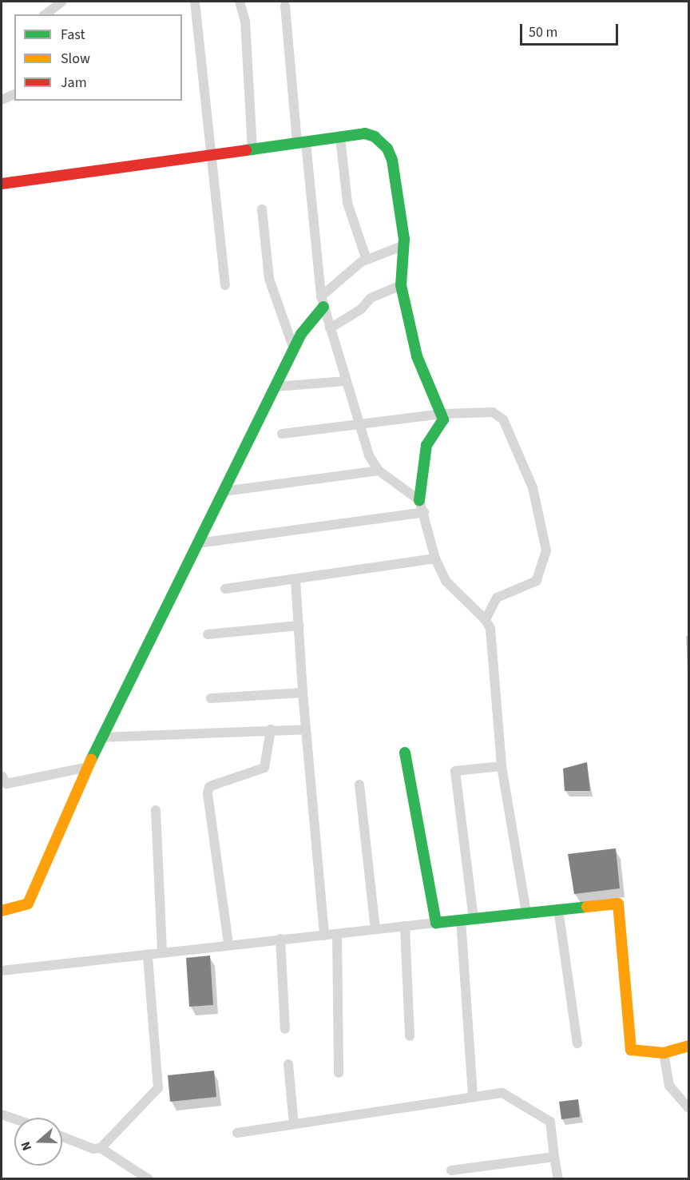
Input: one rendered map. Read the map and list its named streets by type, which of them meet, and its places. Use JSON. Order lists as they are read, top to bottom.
{
  "legend": ["Fast", "Slow", "Jam"],
  "scale_bar": "50 m",
  "north": "left"
}
